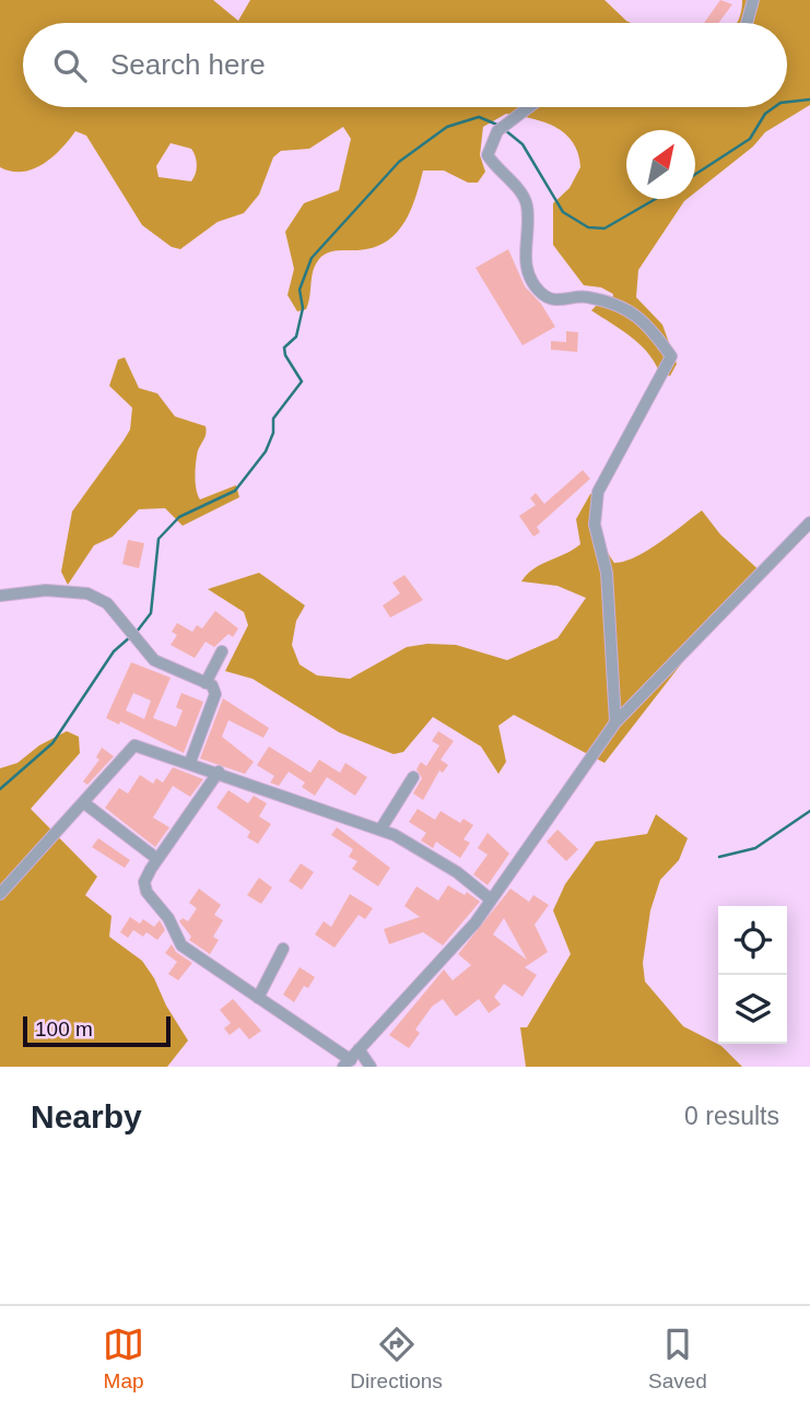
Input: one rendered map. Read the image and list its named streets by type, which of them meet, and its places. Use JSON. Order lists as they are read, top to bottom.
{
  "scale_bar": "100 m",
  "north": "top right",
  "page": {
    "search": "Search here",
    "scale": "100 m",
    "heading": ["Nearby", "0 results"],
    "nav": ["Map", "Directions", "Saved"]
  }
}
